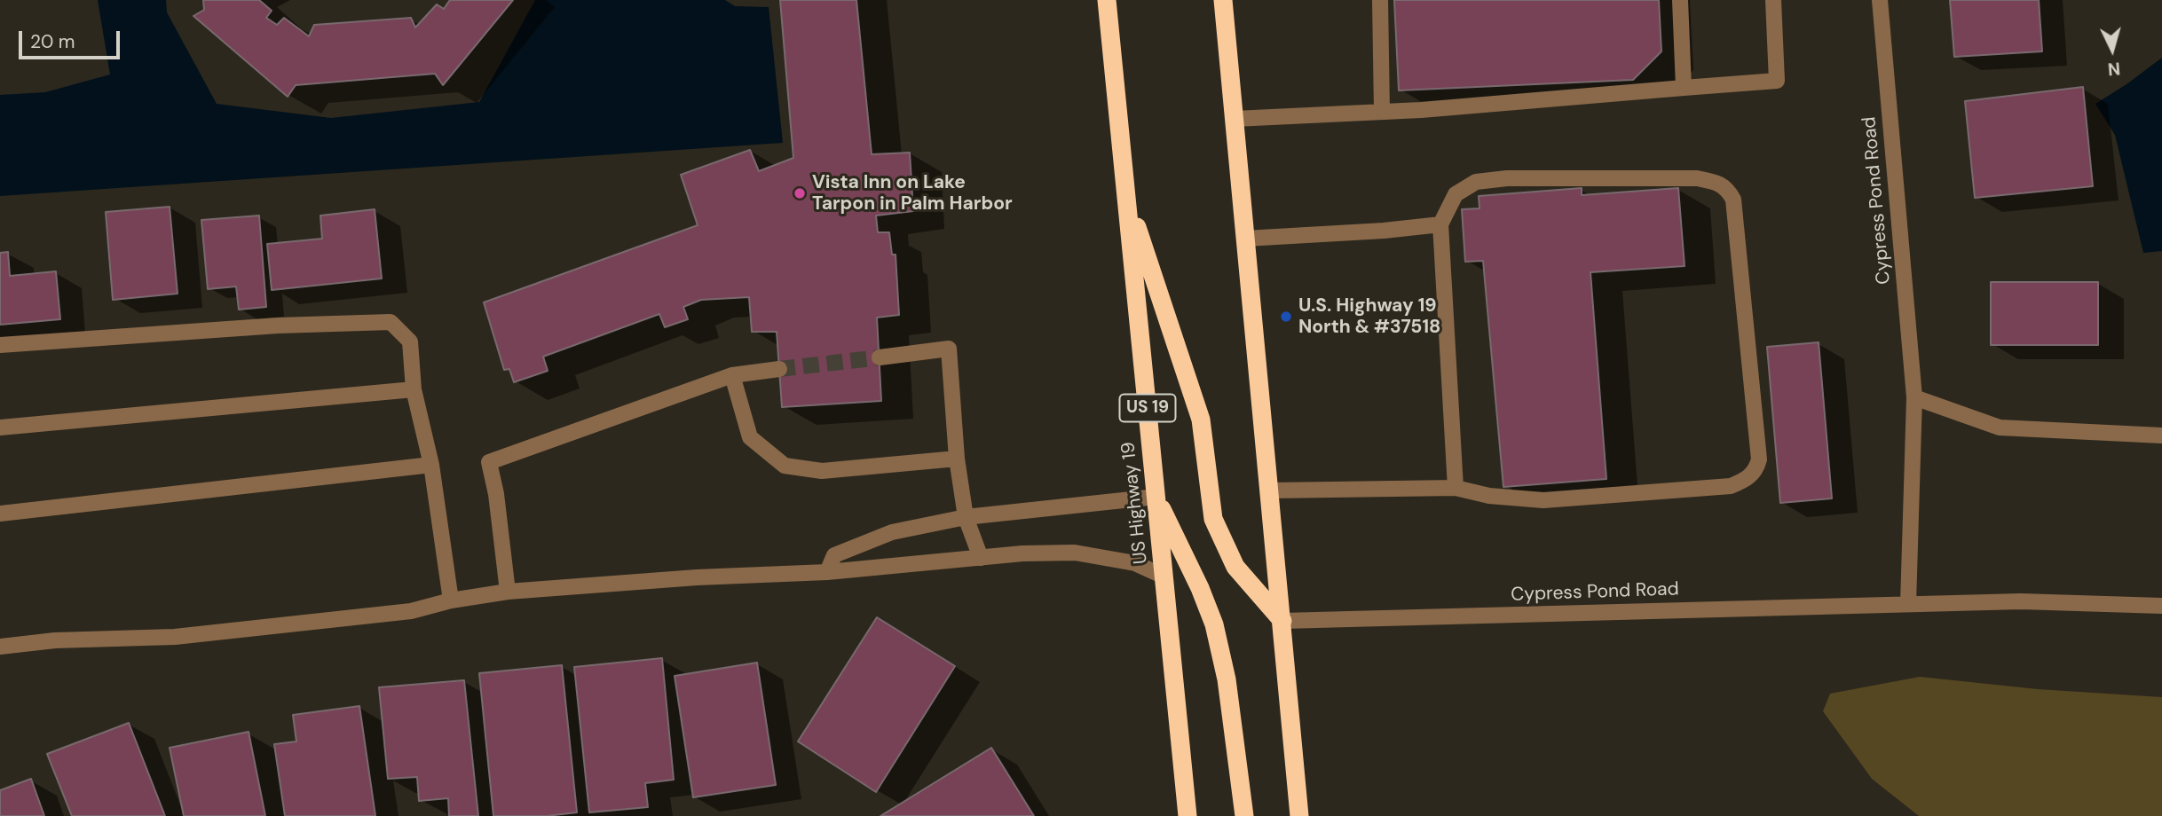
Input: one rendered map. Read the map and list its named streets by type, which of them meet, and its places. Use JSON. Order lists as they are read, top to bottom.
{
  "streets": {
    "highway": ["US 19", "US Highway 19"],
    "street": ["Cypress Pond Road"]
  },
  "places": ["Vista Inn on Lake Tarpon in Palm Harbor", "U.S. Highway 19 North & #37518"],
  "scale_bar": "20 m",
  "north": "bottom"
}
